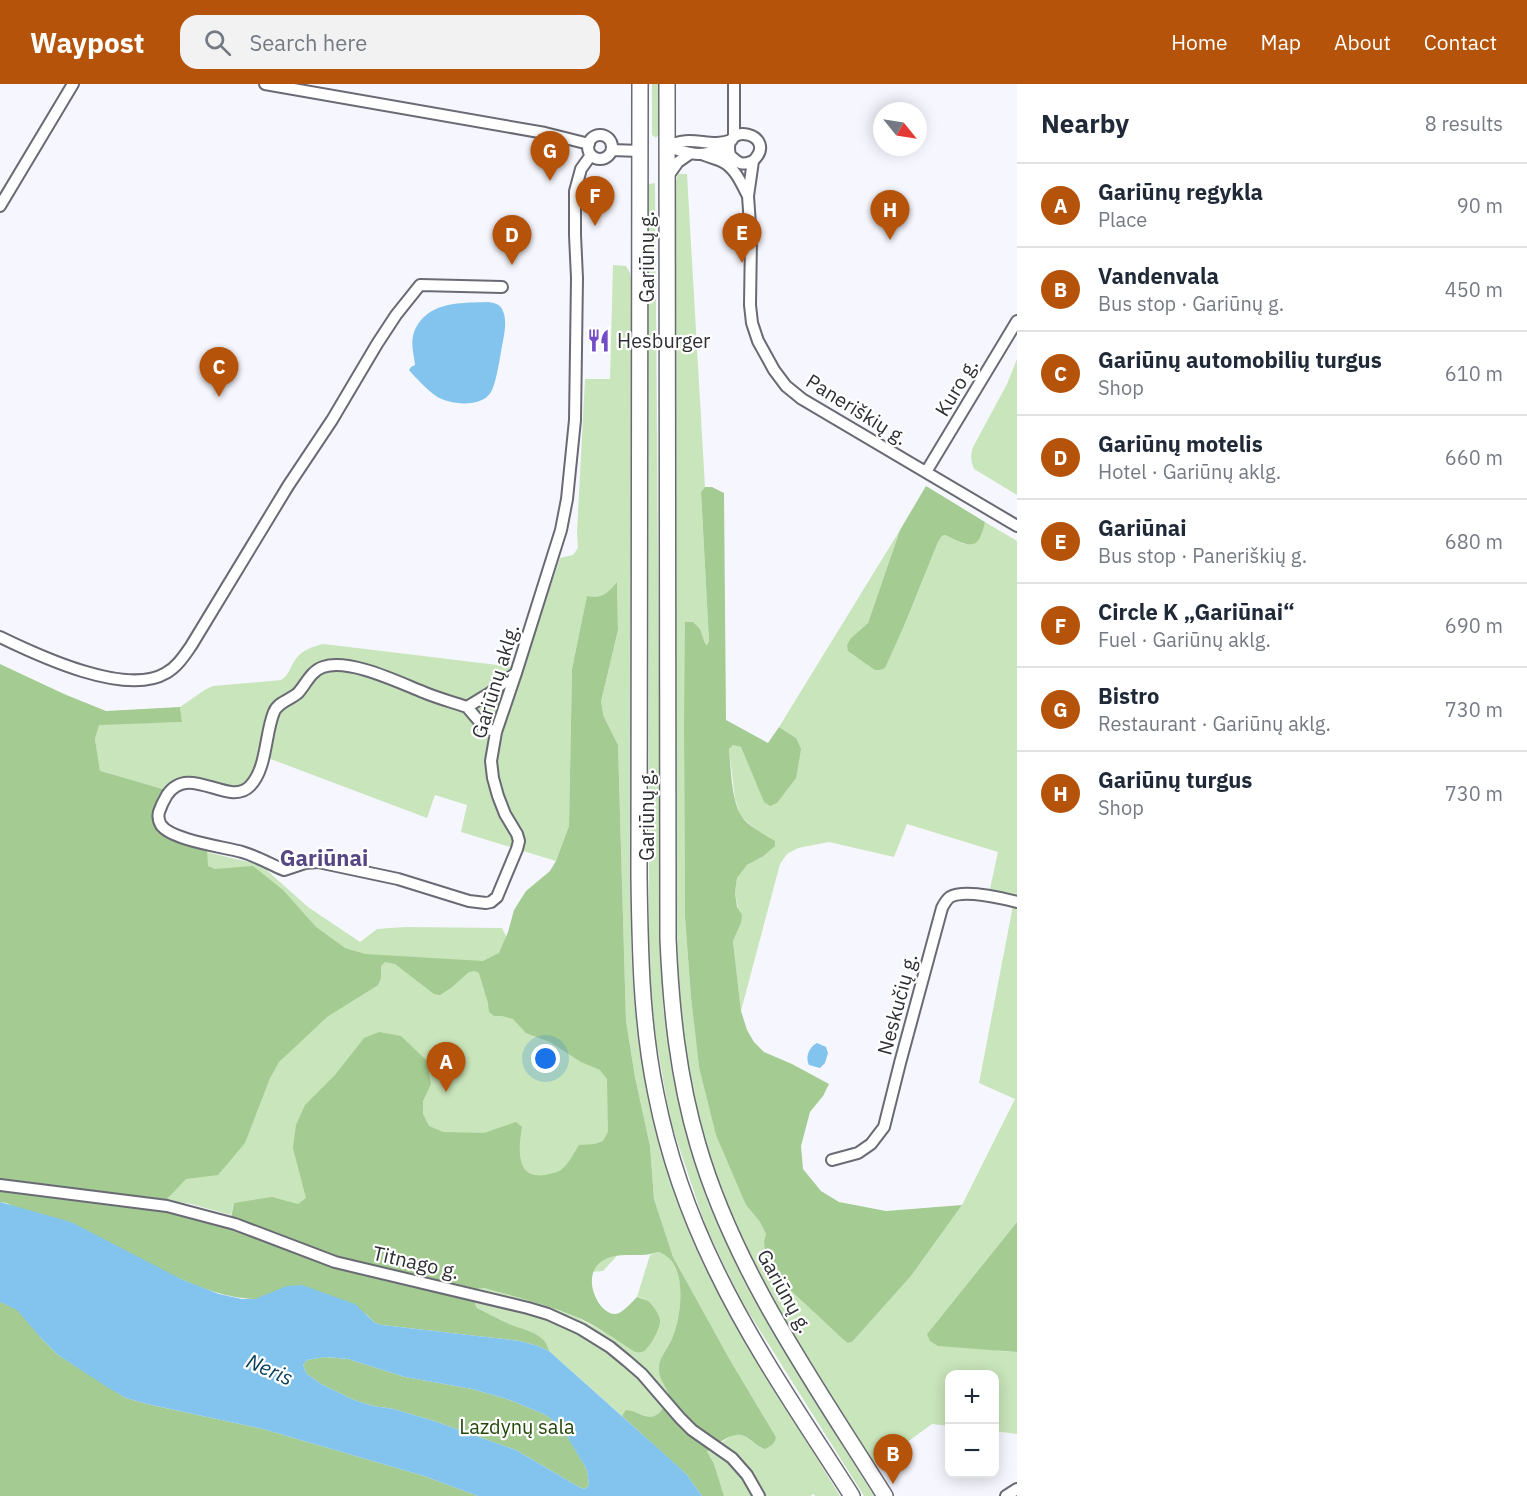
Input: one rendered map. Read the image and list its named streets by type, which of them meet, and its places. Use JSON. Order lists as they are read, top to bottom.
{
  "streets": {
    "highway": ["Gariūnų g."],
    "street": [
      "Kuro g.",
      "Paneriškių g.",
      "Gariūnų aklg.",
      "Neskučių g.",
      "Titnago g."
    ]
  },
  "crossings": [
    ["Kuro g.", "Paneriškių g."]
  ],
  "districts": ["Gariūnai"],
  "water": ["Neris"],
  "parks": ["Lazdynų sala"],
  "places": {
    "restaurant": ["Hesburger"]
  },
  "north": "bottom right",
  "page": {
    "header": "Waypost",
    "search": "Search here",
    "nav": [
      "Home",
      "Map",
      "About",
      "Contact"
    ],
    "heading": ["Nearby", "8 results"],
    "pins": [
      "G",
      "F",
      "H",
      "E",
      "D",
      "C",
      "A",
      "B"
    ],
    "list": [
      {
        "mark": "A",
        "name": "Gariūnų regykla",
        "note": "Place",
        "value": "90 m"
      },
      {
        "mark": "B",
        "name": "Vandenvala",
        "note": "Bus stop · Gariūnų g.",
        "value": "450 m"
      },
      {
        "mark": "C",
        "name": "Gariūnų automobilių turgus",
        "note": "Shop",
        "value": "610 m"
      },
      {
        "mark": "D",
        "name": "Gariūnų motelis",
        "note": "Hotel · Gariūnų aklg.",
        "value": "660 m"
      },
      {
        "mark": "E",
        "name": "Gariūnai",
        "note": "Bus stop · Paneriškių g.",
        "value": "680 m"
      },
      {
        "mark": "F",
        "name": "Circle K „Gariūnai“",
        "note": "Fuel · Gariūnų aklg.",
        "value": "690 m"
      },
      {
        "mark": "G",
        "name": "Bistro",
        "note": "Restaurant · Gariūnų aklg.",
        "value": "730 m"
      },
      {
        "mark": "H",
        "name": "Gariūnų turgus",
        "note": "Shop",
        "value": "730 m"
      }
    ],
    "map_buttons": ["+", "−"]
  }
}
